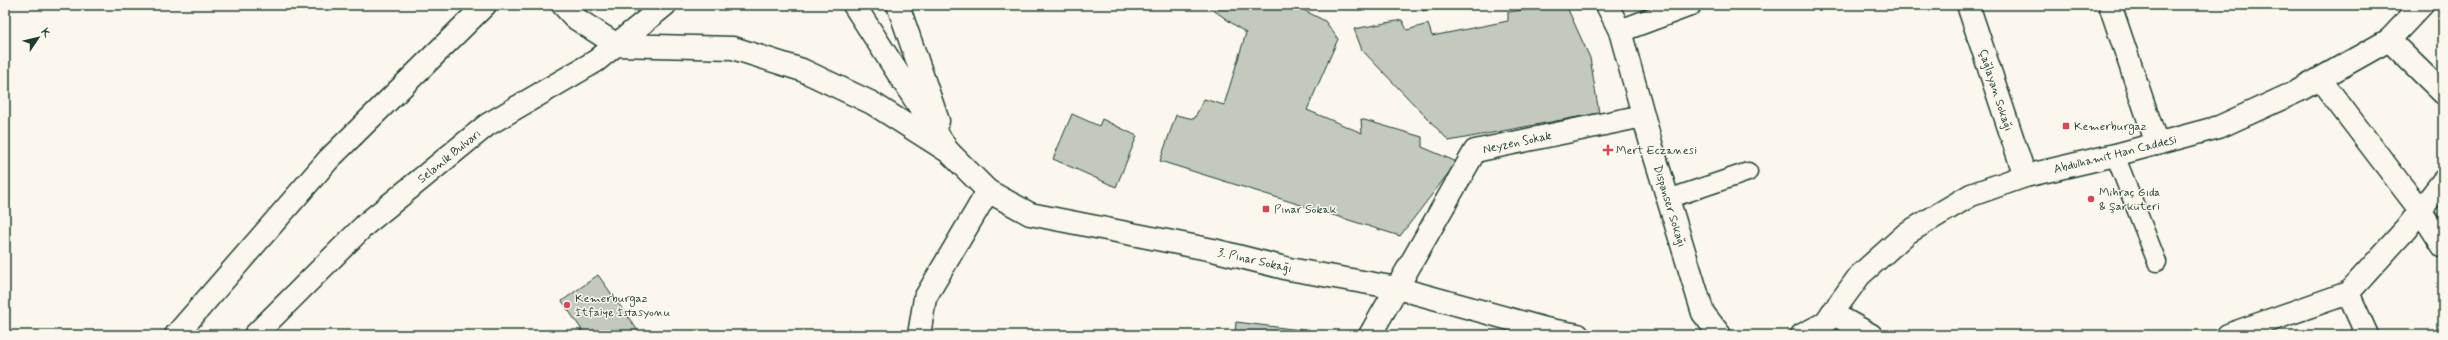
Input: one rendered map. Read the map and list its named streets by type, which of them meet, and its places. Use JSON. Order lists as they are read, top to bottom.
{
  "streets": {
    "street": [
      "Çağlayan Sokağı",
      "Neyzen Sokak",
      "Abdulhamit Han Caddesi",
      "Selanik Bulvarı",
      "Dispanser Sokağı",
      "3. Pınar Sokağı"
    ]
  },
  "crossings": [
    ["Çağlayan Sokağı", "Abdulhamit Han Caddesi"],
    ["Neyzen Sokak", "Dispanser Sokağı"],
    ["Neyzen Sokak", "3. Pınar Sokağı"]
  ],
  "places": {
    "transit": ["Kemerburgaz", "Pınar Sokak"],
    "health": ["Mert Eczanesi"],
    "other": ["Mihraç Gıda & Şarküteri", "Kemerburgaz İtfaiye İstasyonu"]
  },
  "north": "top right"
}
